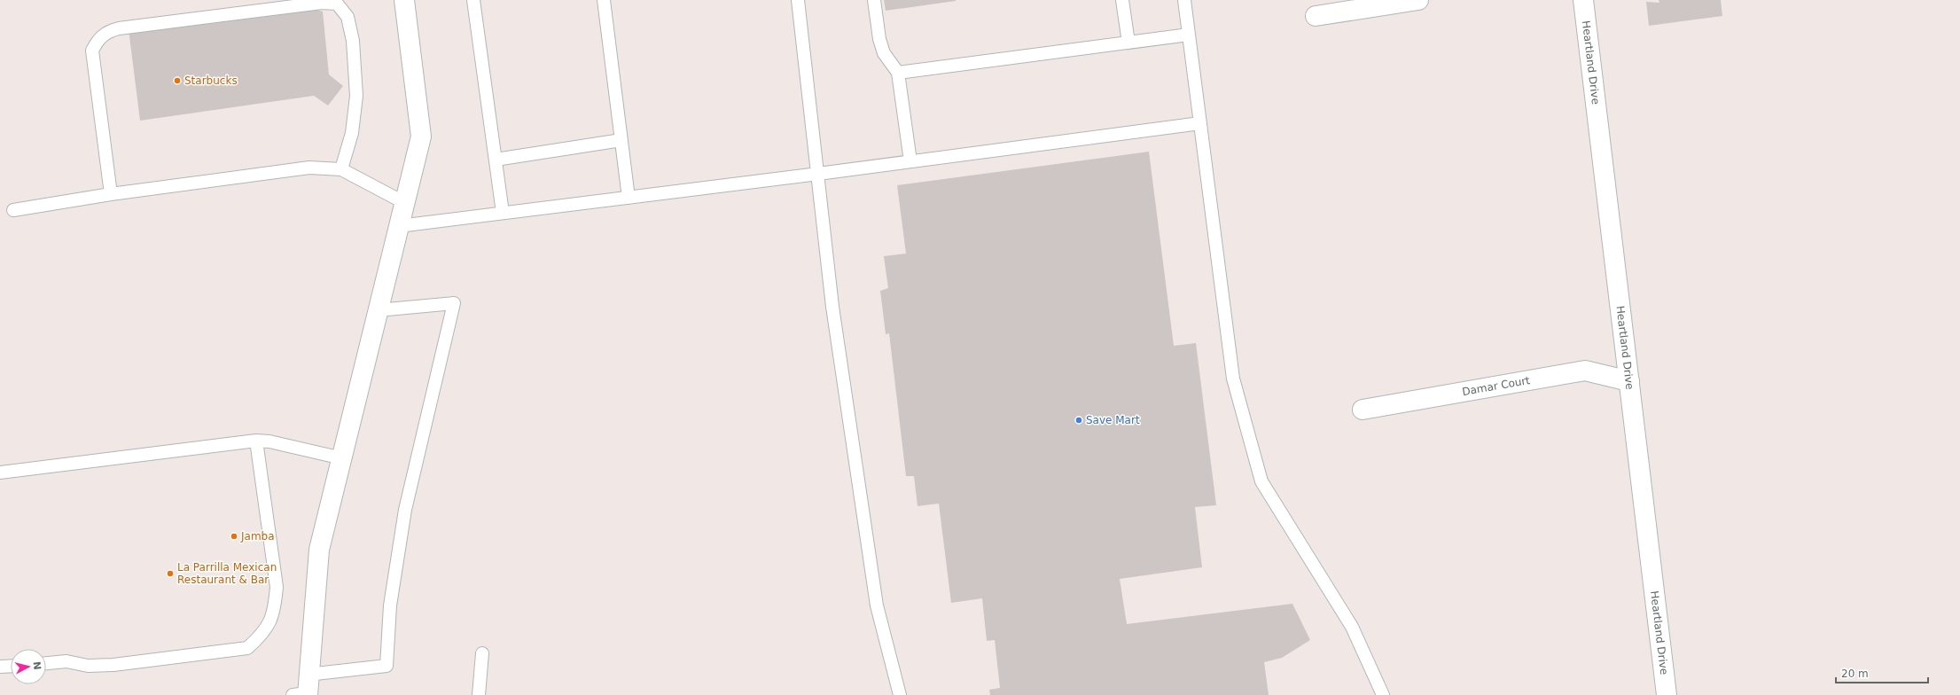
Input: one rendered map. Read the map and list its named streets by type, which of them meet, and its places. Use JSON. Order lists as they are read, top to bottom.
{
  "streets": {
    "street": ["Heartland Drive", "Damar Court"]
  },
  "crossings": [
    ["Heartland Drive", "Damar Court"]
  ],
  "places": [
    "Starbucks",
    "Save Mart",
    "Jamba",
    "La Parrilla Mexican Restaurant & Bar"
  ],
  "scale_bar": "20 m",
  "north": "right"
}
